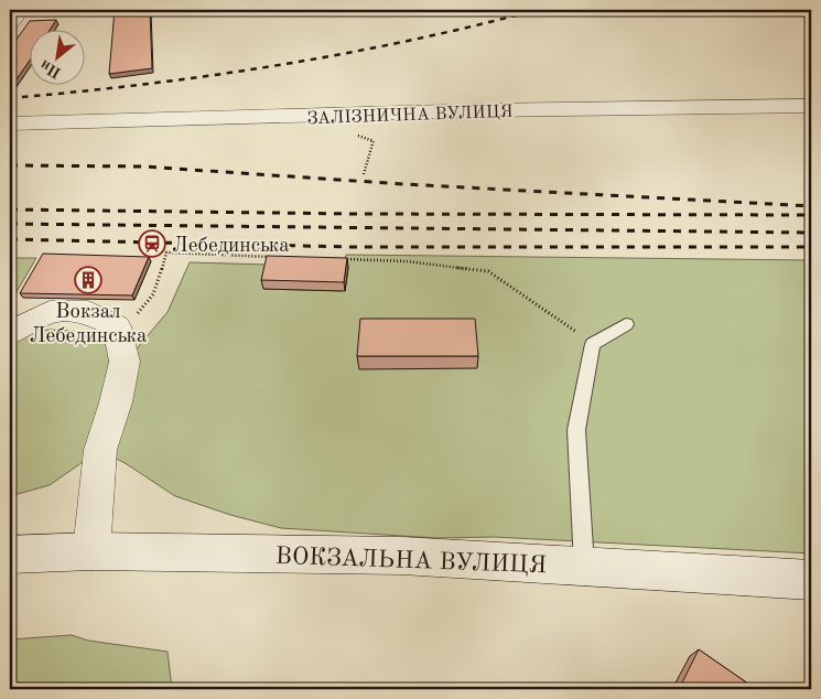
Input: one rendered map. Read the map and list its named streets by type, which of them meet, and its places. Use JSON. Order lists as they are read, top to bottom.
{
  "streets": {
    "street": ["ЗАЛІЗНИЧНА ВУЛИЦЯ", "ВОКЗАЛЬНА ВУЛИЦЯ"]
  },
  "places": {
    "station": ["Лебединська"],
    "building": ["Вокзал Лебединська"]
  },
  "north": "bottom left"
}
